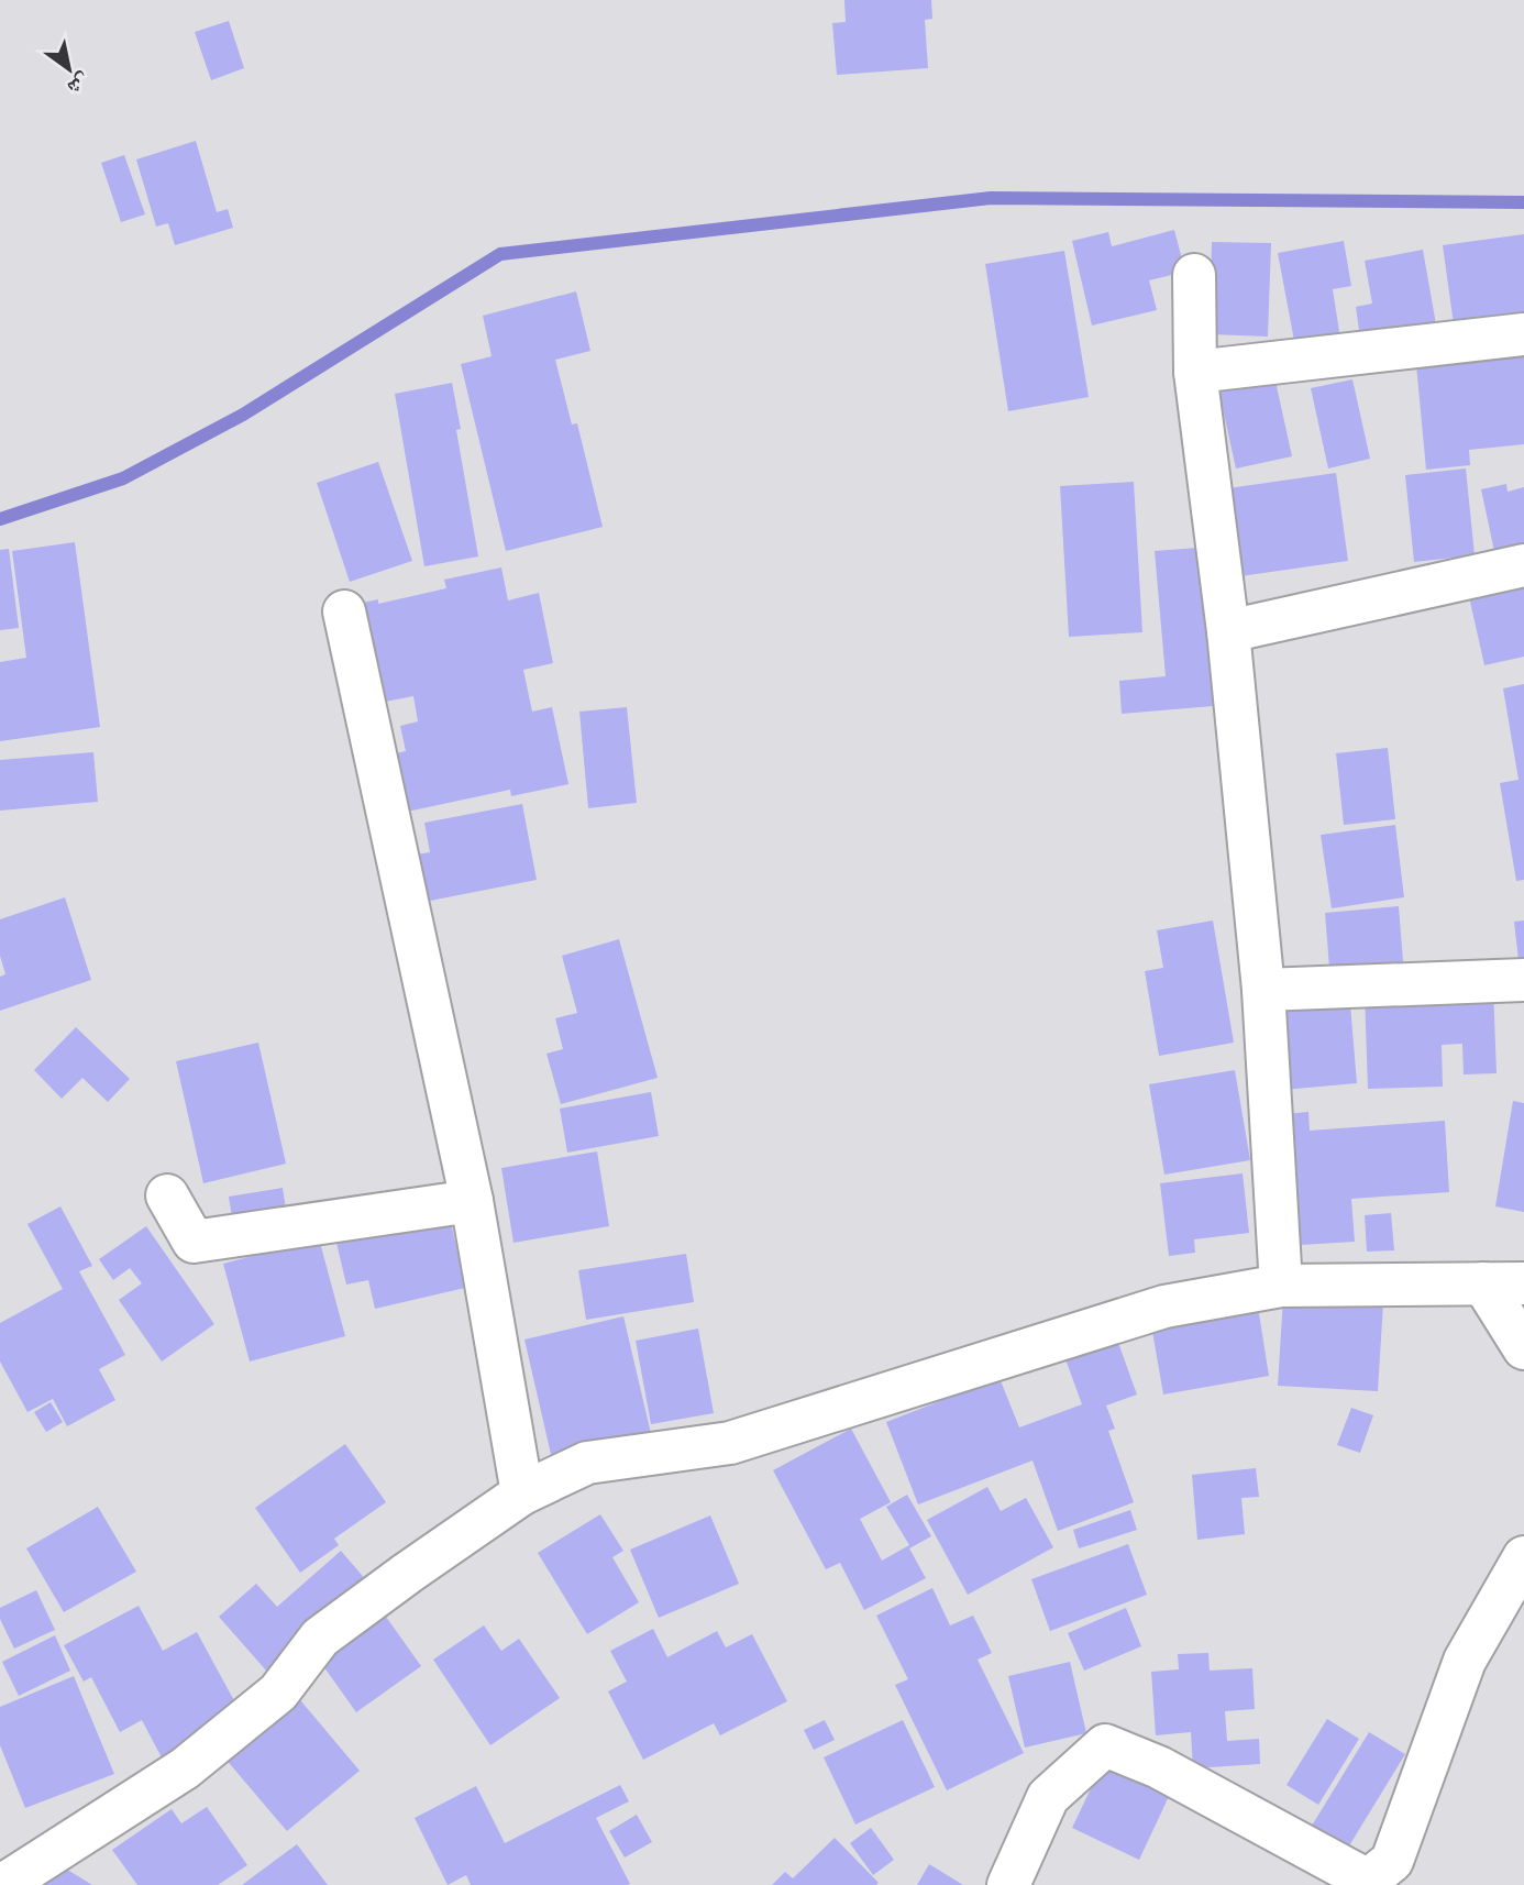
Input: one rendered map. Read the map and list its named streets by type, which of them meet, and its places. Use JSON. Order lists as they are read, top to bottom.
{
  "north": "bottom right"
}
